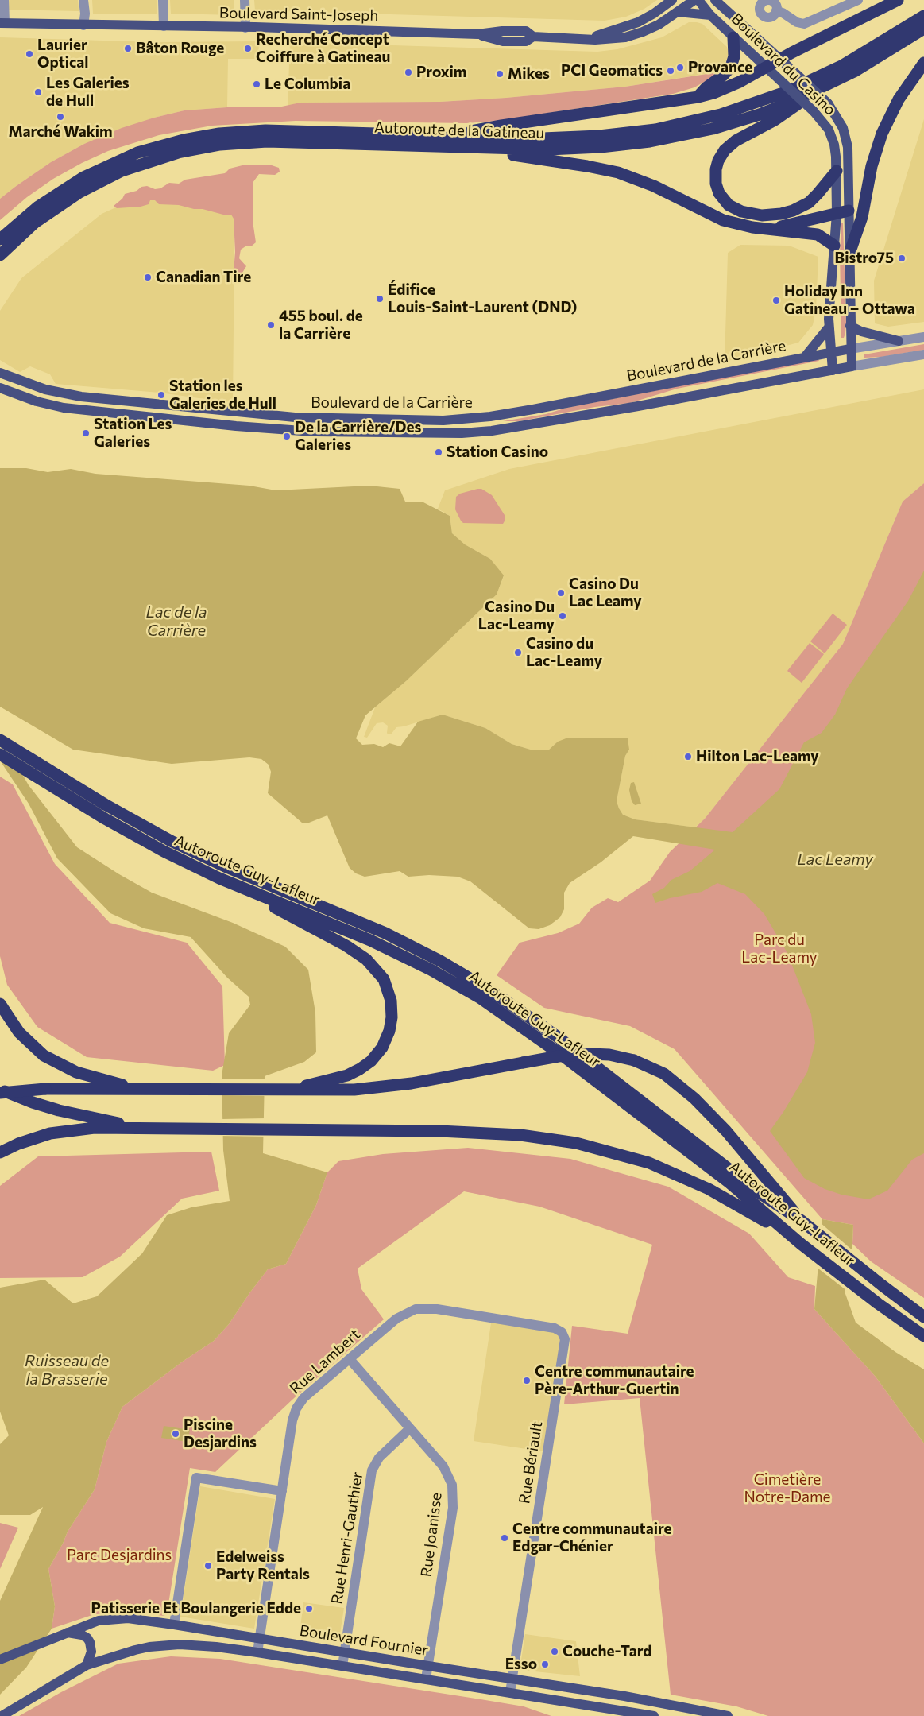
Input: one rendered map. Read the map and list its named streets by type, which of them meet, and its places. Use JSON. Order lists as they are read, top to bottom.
{
  "streets": {
    "highway": ["Autoroute de la Gatineau", "Autoroute Guy-Lafleur"],
    "main road": [
      "Boulevard Saint-Joseph",
      "Boulevard du Casino",
      "Boulevard de la Carrière",
      "Boulevard Fournier"
    ],
    "street": [
      "Rue Lambert",
      "Rue Bériault",
      "Rue Joanisse",
      "Rue Henri-Gauthier"
    ]
  },
  "crossings": [
    ["Boulevard du Casino", "Boulevard de la Carrière"],
    ["Rue Lambert", "Rue Bériault"],
    ["Rue Lambert", "Rue Joanisse"],
    ["Rue Lambert", "Boulevard Fournier"],
    ["Rue Bériault", "Boulevard Fournier"],
    ["Rue Joanisse", "Rue Henri-Gauthier"],
    ["Rue Joanisse", "Boulevard Fournier"],
    ["Rue Henri-Gauthier", "Boulevard Fournier"]
  ],
  "water": ["Lac de la Carrière", "Lac Leamy", "Ruisseau de la Brasserie"],
  "parks": ["Parc du Lac-Leamy", "Cimetière Notre-Dame", "Parc Desjardins"],
  "places": [
    "Bâton Rouge",
    "Recherché Concept Coiffure à Gatineau",
    "Laurier Optical",
    "Provance",
    "PCI Geomatics",
    "Proxim",
    "Mikes",
    "Le Columbia",
    "Les Galeries de Hull",
    "Marché Wakim",
    "Bistro75",
    "Canadian Tire",
    "Édifice Louis-Saint-Laurent (DND)",
    "Holiday Inn Gatineau – Ottawa",
    "455 boul. de la Carrière",
    "Station les Galeries de Hull",
    "Station Les Galeries",
    "De la Carrière/Des Galeries",
    "Station Casino",
    "Casino Du Lac Leamy",
    "Casino Du Lac-Leamy",
    "Casino du Lac-Leamy",
    "Hilton Lac-Leamy",
    "Centre communautaire Père-Arthur-Guertin",
    "Piscine Desjardins",
    "Centre communautaire Edgar-Chénier",
    "Edelweiss Party Rentals",
    "Patisserie Et Boulangerie Edde",
    "Couche-Tard",
    "Esso"
  ]
}
